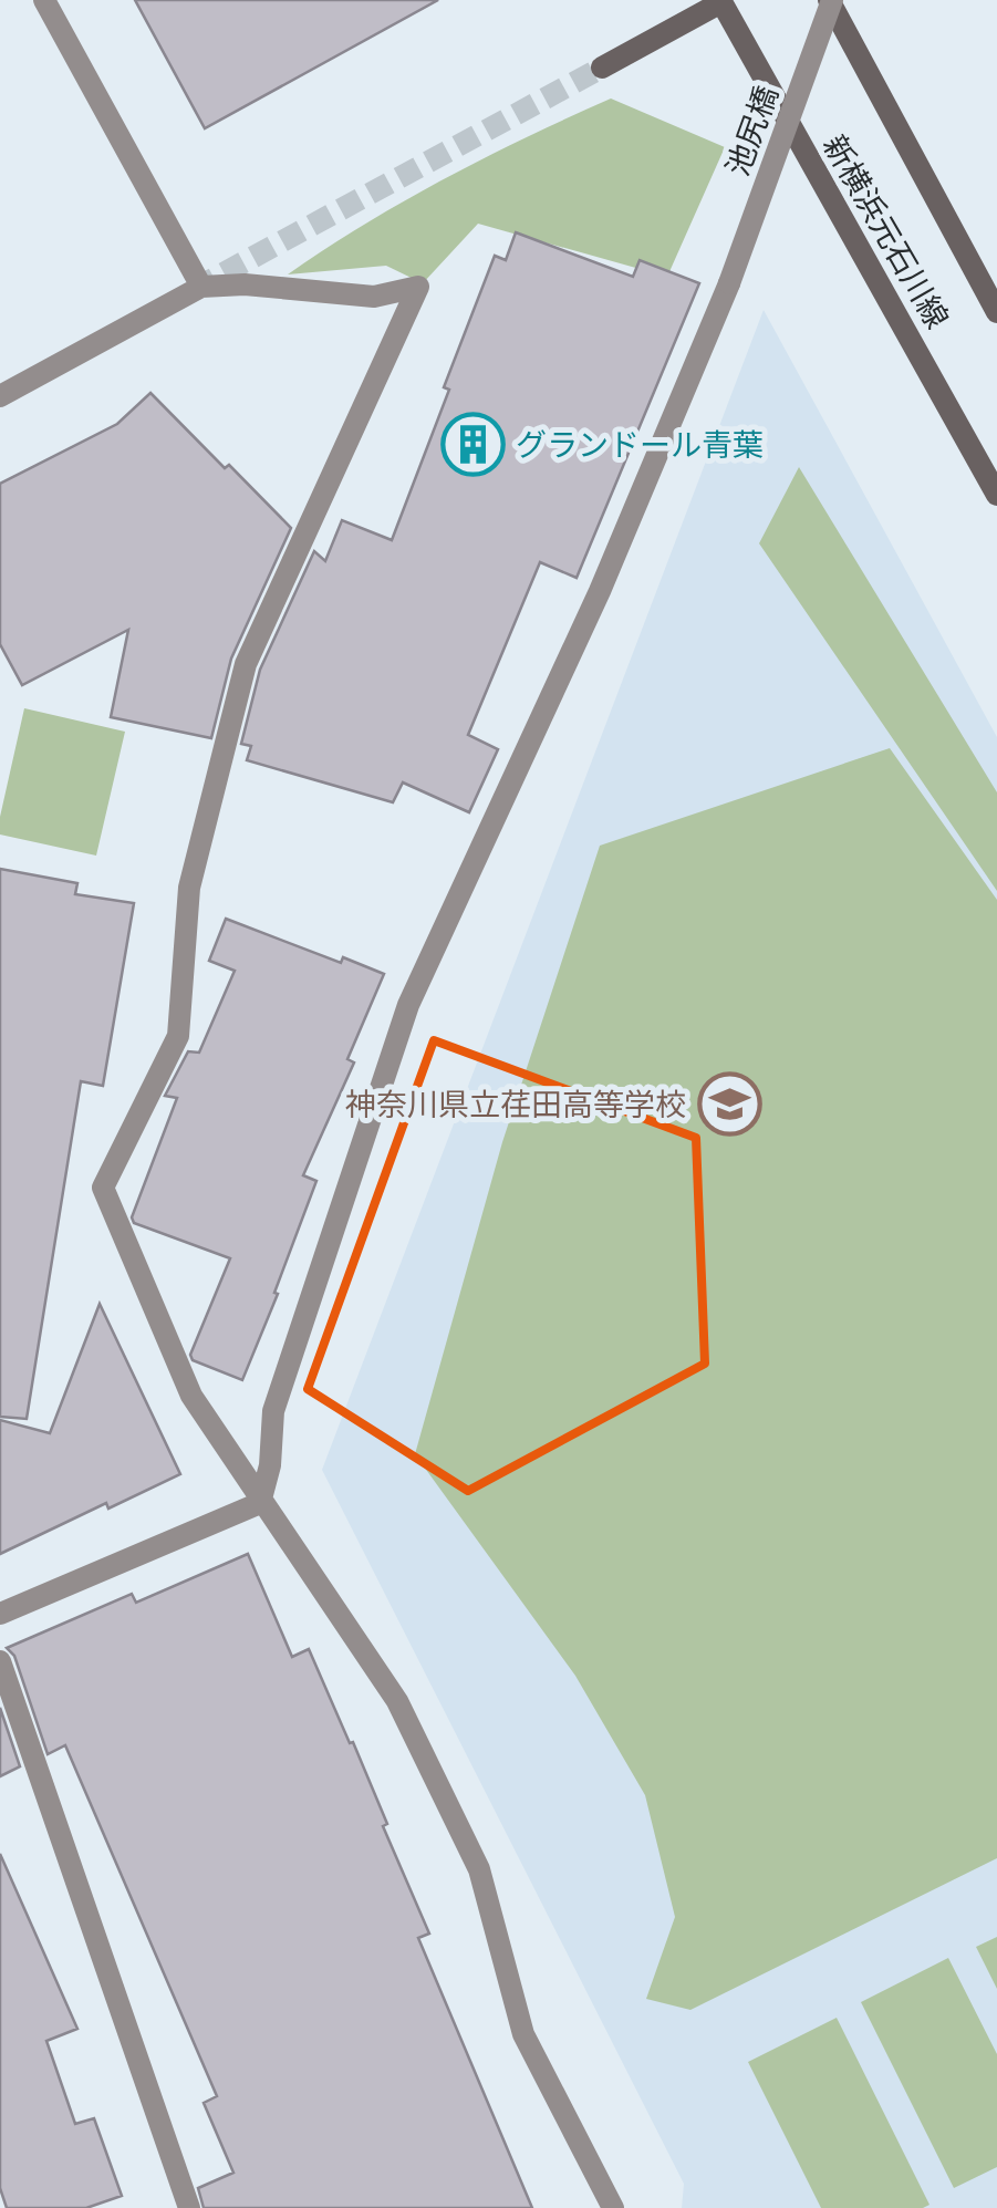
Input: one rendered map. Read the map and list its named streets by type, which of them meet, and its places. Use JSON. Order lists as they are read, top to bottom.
{
  "streets": {
    "street": ["池尻橋", "新横浜元石川線"]
  },
  "crossings": [
    ["池尻橋", "新横浜元石川線"]
  ],
  "places": {
    "building": ["グランドール青葉"],
    "school or university": ["神奈川県立荏田高等学校"]
  }
}
